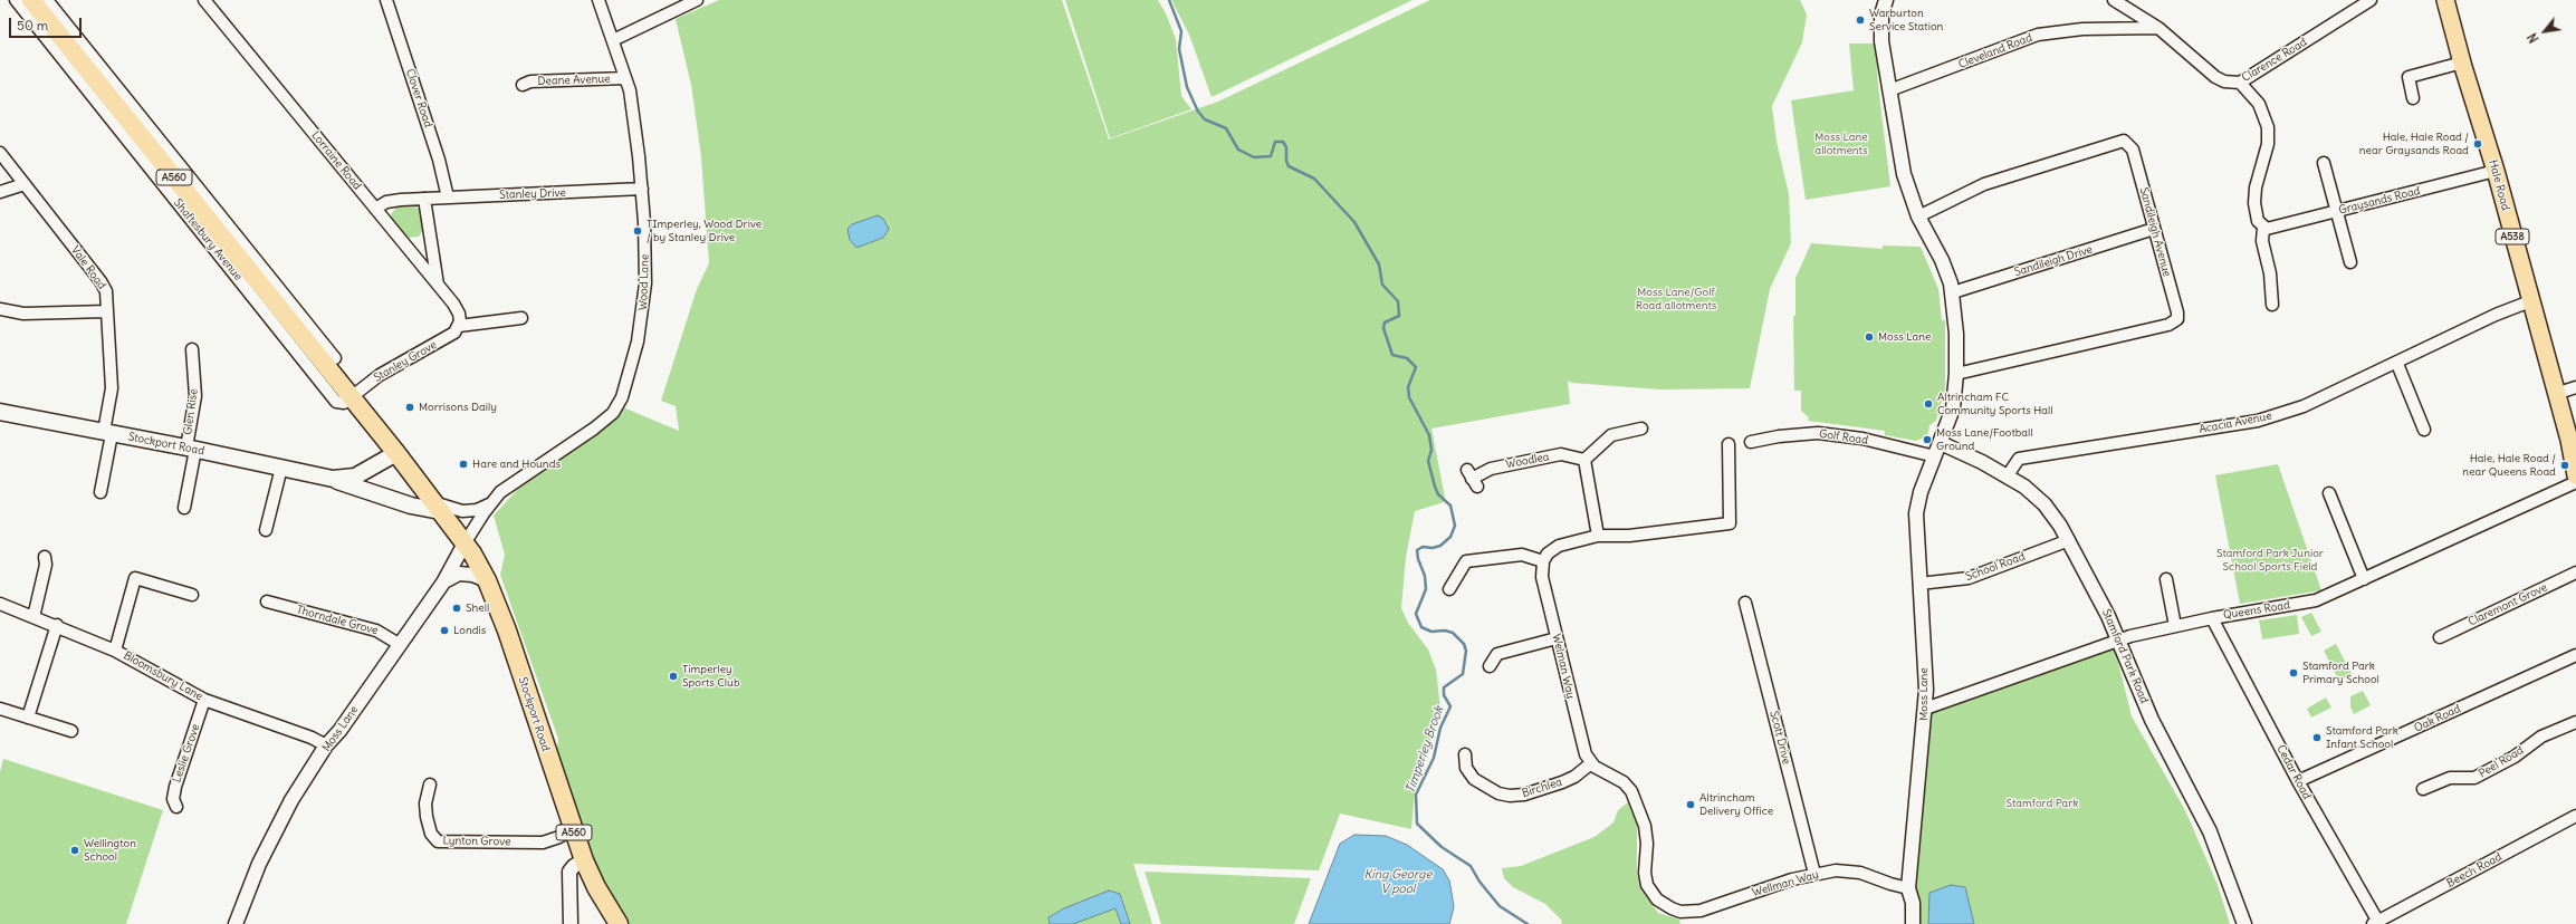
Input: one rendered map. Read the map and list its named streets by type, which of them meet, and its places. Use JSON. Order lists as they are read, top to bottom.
{
  "streets": {
    "highway": ["A560", "Shaftesbury Avenue", "Stockport Road"],
    "main road": ["Hale Road", "A538"],
    "street": [
      "Cleveland Road",
      "Clarence Road",
      "Deane Avenue",
      "Clover Road",
      "Lorraine Road",
      "Stanley Drive",
      "Graysands Road",
      "Sandileigh Avenue",
      "Sandileigh Drive",
      "Vale Road",
      "Wood Lane",
      "Stanley Grove",
      "Glen Rise",
      "Acacia Avenue",
      "Golf Road",
      "Woodlea",
      "School Road",
      "Claremont Grove",
      "Queens Road",
      "Thorndale Grove",
      "Stamford Park Road",
      "Welman Way",
      "Bloomsbury Lane",
      "Moss Lane",
      "Oak Road",
      "Scott Drive",
      "Leslie Grove",
      "Peel Road",
      "Cedar Road",
      "Birchlea",
      "Lynton Grove",
      "Beech Road",
      "Wellman Way"
    ]
  },
  "crossings": [
    ["Cleveland Road", "Clarence Road"],
    ["Cleveland Road", "Moss Lane"],
    ["Deane Avenue", "Wood Lane"],
    ["Clover Road", "Stanley Drive"],
    ["Lorraine Road", "Stanley Drive"],
    ["Lorraine Road", "Stanley Grove"],
    ["Hale Road", "Graysands Road"],
    ["Hale Road", "Acacia Avenue"],
    ["Stanley Drive", "Wood Lane"],
    ["Sandileigh Avenue", "Sandileigh Drive"],
    ["Sandileigh Avenue", "Moss Lane"],
    ["Shaftesbury Avenue", "Stanley Grove"],
    ["Shaftesbury Avenue", "Stockport Road"],
    ["Sandileigh Drive", "Moss Lane"],
    ["Vale Road", "Stockport Road"],
    ["Wood Lane", "Stockport Road"],
    ["Wood Lane", "Moss Lane"],
    ["Glen Rise", "Stockport Road"],
    ["Acacia Avenue", "Stamford Park Road"],
    ["Golf Road", "Moss Lane"],
    ["Stockport Road", "Moss Lane"],
    ["Stockport Road", "Lynton Grove"],
    ["School Road", "Stamford Park Road"],
    ["School Road", "Moss Lane"],
    ["Queens Road", "Stamford Park Road"],
    ["Queens Road", "Moss Lane"],
    ["Queens Road", "Cedar Road"],
    ["Thorndale Grove", "Moss Lane"],
    ["Stamford Park Road", "Moss Lane"],
    ["Welman Way", "Birchlea"],
    ["Welman Way", "Wellman Way"],
    ["Bloomsbury Lane", "Moss Lane"],
    ["Bloomsbury Lane", "Leslie Grove"],
    ["Moss Lane", "Wellman Way"],
    ["Oak Road", "Cedar Road"],
    ["Scott Drive", "Wellman Way"],
    ["Cedar Road", "Beech Road"],
    ["Birchlea", "Wellman Way"]
  ],
  "water": ["Timperley Brook", "King George V pool"],
  "parks": [
    "Moss Lane allotments",
    "Moss Lane/Golf Road allotments",
    "Stamford Park Junior School Sports Field",
    "Stamford Park"
  ],
  "places": [
    "Warburton Service Station",
    "Hale, Hale Road / near Graysands Road",
    "TImperley, Wood Drive / by Stanley Drive",
    "Moss Lane",
    "Altrincham FC Community Sports Hall",
    "Morrisons Daily",
    "Moss Lane/Football Ground",
    "Hare and Hounds",
    "Hale, Hale Road / near Queens Road",
    "Shell",
    "Londis",
    "Stamford Park Primary School",
    "Timperley Sports Club",
    "Stamford Park Infant School",
    "Altrincham Delivery Office",
    "Wellington School"
  ],
  "scale_bar": "50 m",
  "north": "bottom left"
}
